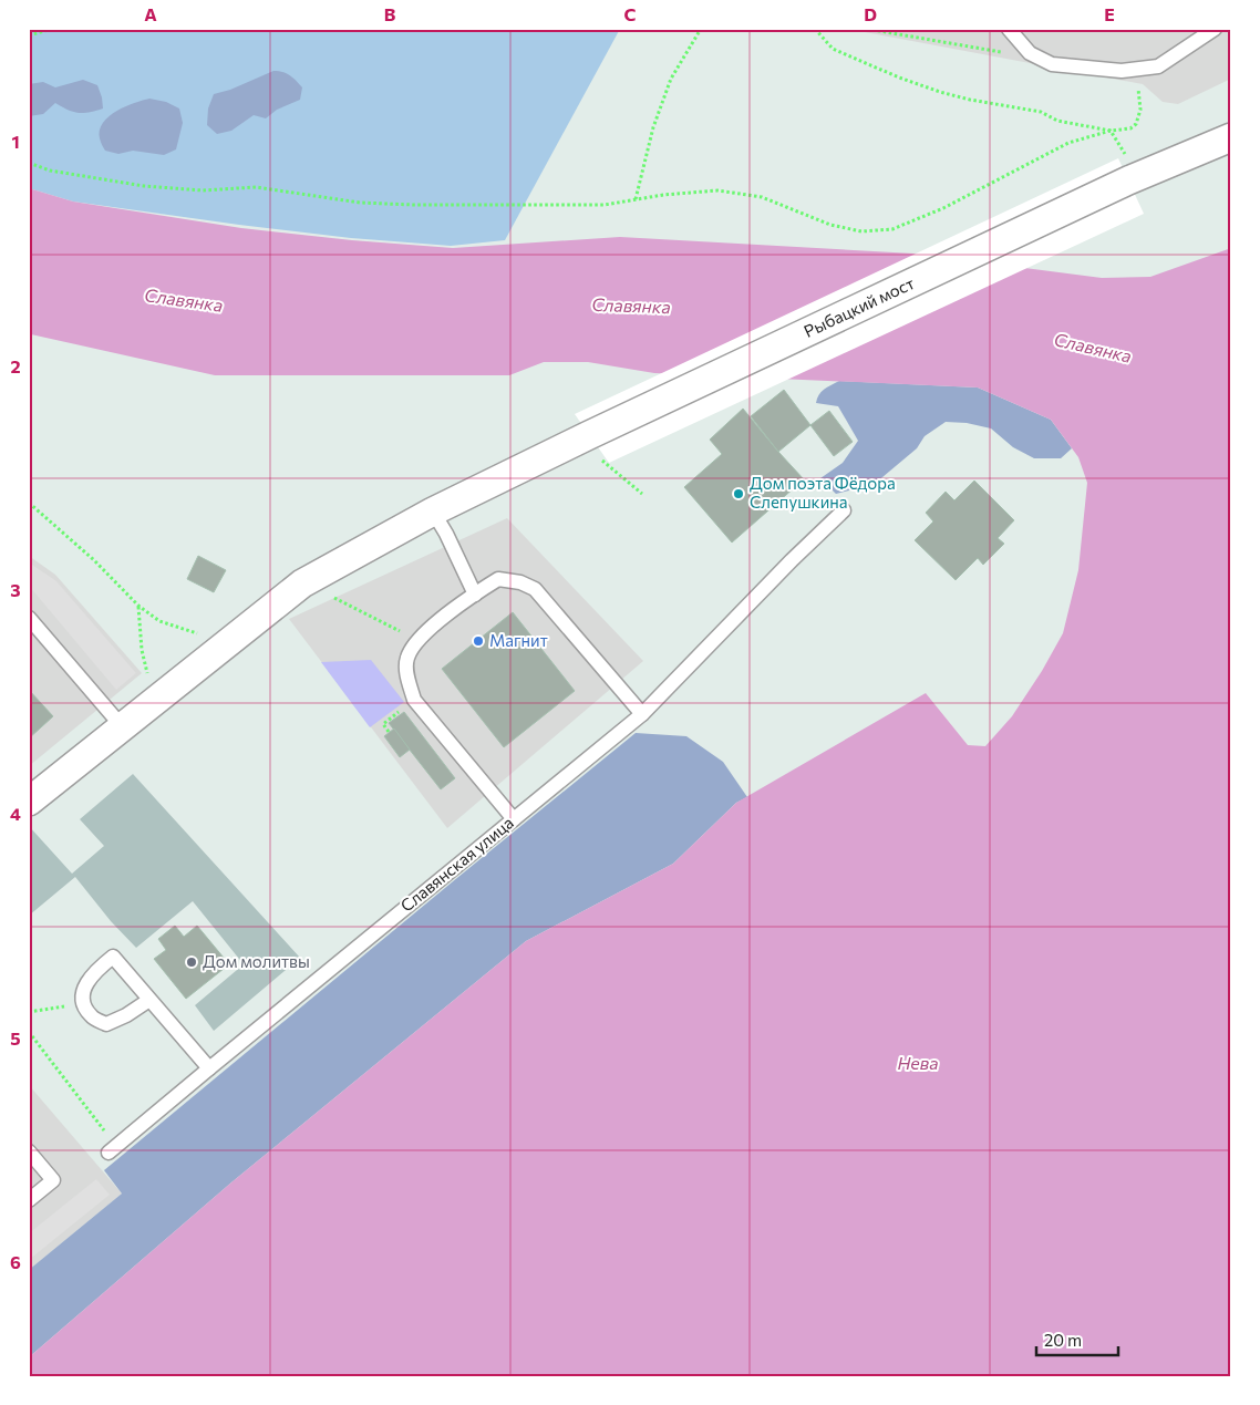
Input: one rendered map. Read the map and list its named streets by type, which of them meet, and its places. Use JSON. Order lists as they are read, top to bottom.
{
  "streets": {
    "street": ["Рыбацкий мост"],
    "lane": ["Славянская улица"]
  },
  "water": ["Славянка", "Нева"],
  "places": ["Дом поэта Фёдора Слепушкина", "Магнит", "Дом молитвы"],
  "scale_bar": "20 m",
  "grid": {
    "columns": [
      "A",
      "B",
      "C",
      "D",
      "E"
    ],
    "rows": [
      "1",
      "2",
      "3",
      "4",
      "5",
      "6"
    ]
  }
}
